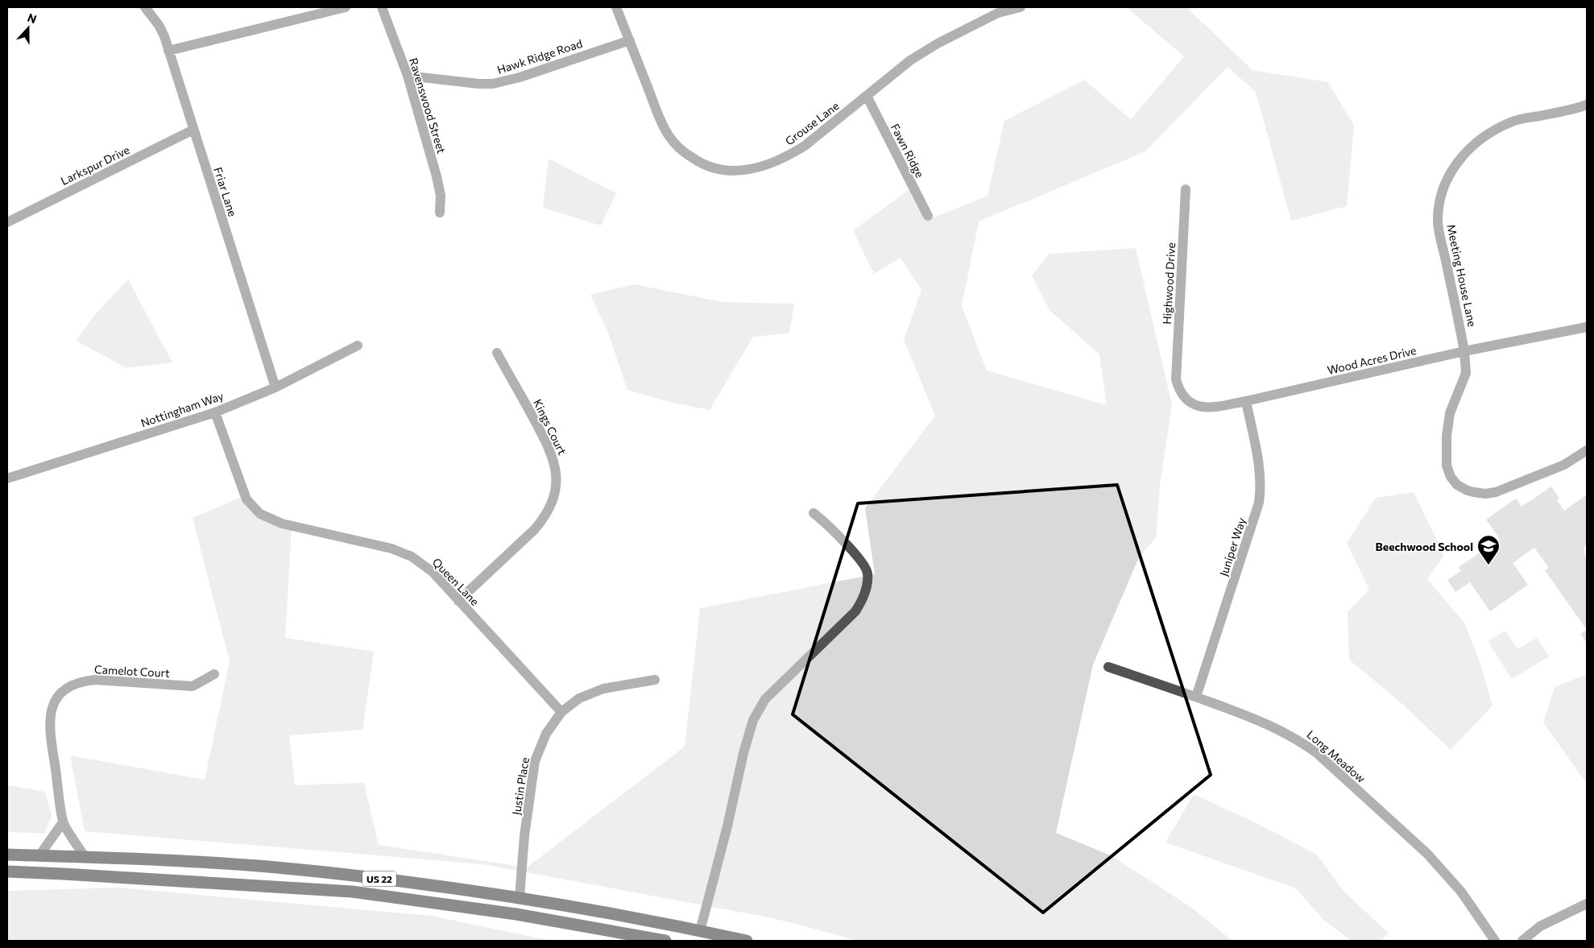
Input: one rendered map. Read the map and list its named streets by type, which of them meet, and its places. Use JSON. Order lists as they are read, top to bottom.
{
  "streets": {
    "highway": ["US 22"],
    "street": [
      "Hawk Ridge Road",
      "Ravenswood Street",
      "Grouse Lane",
      "Fawn Ridge",
      "Larkspur Drive",
      "Friar Lane",
      "Meeting House Lane",
      "Highwood Drive",
      "Wood Acres Drive",
      "Nottingham Way",
      "Kings Court",
      "Juniper Way",
      "Queen Lane",
      "Camelot Court",
      "Long Meadow",
      "Justin Place"
    ]
  },
  "crossings": [
    ["Hawk Ridge Road", "Ravenswood Street"],
    ["Hawk Ridge Road", "Grouse Lane"],
    ["Grouse Lane", "Fawn Ridge"],
    ["Larkspur Drive", "Friar Lane"],
    ["Friar Lane", "Nottingham Way"],
    ["Meeting House Lane", "Wood Acres Drive"],
    ["Highwood Drive", "Wood Acres Drive"],
    ["Wood Acres Drive", "Juniper Way"],
    ["Nottingham Way", "Queen Lane"],
    ["Kings Court", "Queen Lane"],
    ["Juniper Way", "Long Meadow"],
    ["Queen Lane", "Justin Place"],
    ["Camelot Court", "US 22"],
    ["Justin Place", "US 22"]
  ],
  "places": {
    "school or university": ["Beechwood School"]
  },
  "north": "top"
}
